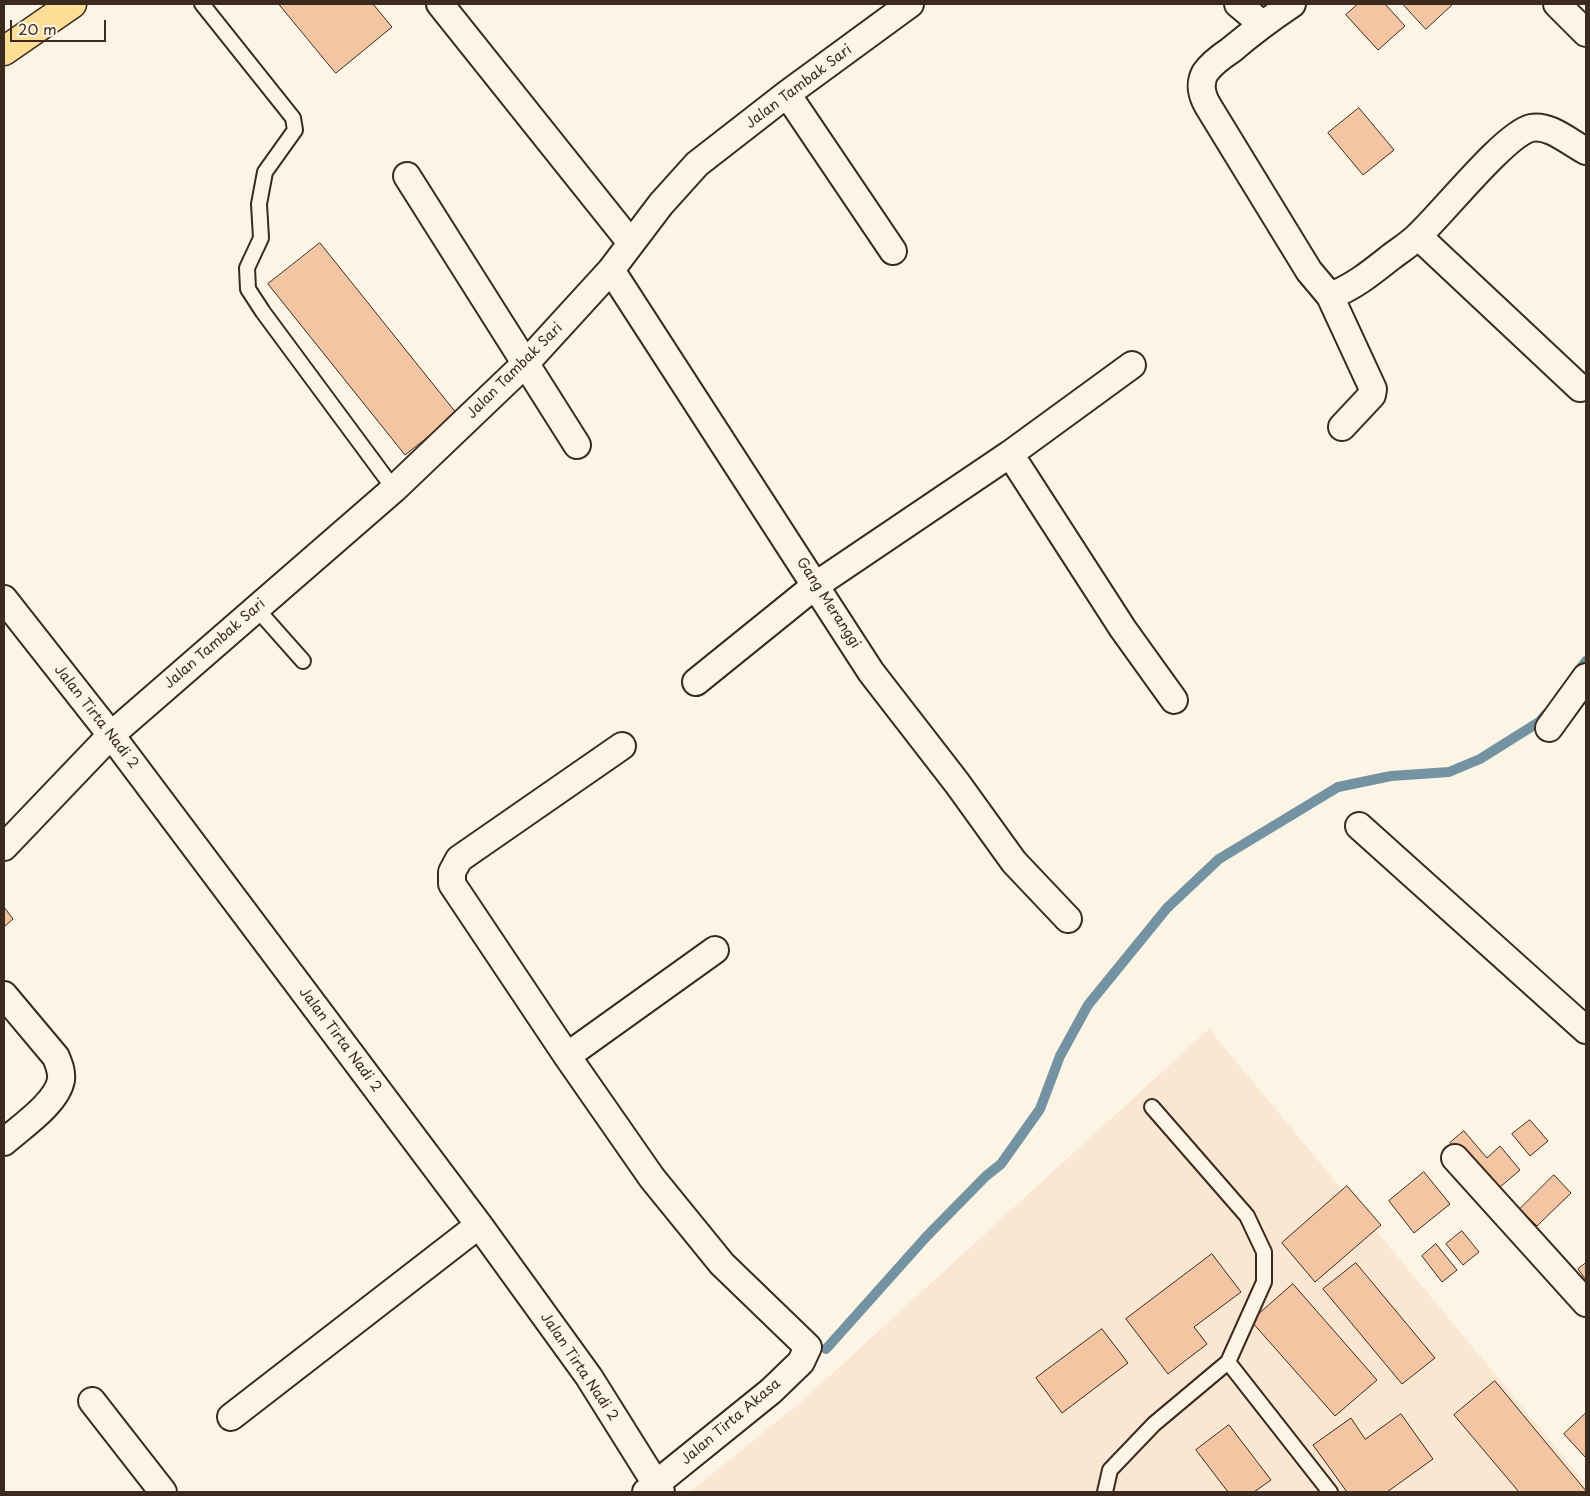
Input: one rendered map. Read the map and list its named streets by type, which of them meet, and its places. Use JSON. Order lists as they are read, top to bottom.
{
  "streets": {
    "street": [
      "Jalan Tambak Sari",
      "Gang Meranggi",
      "Jalan Tirta Nadi 2",
      "Jalan Tirta Akasa"
    ]
  },
  "crossings": [
    ["Jalan Tambak Sari", "Gang Meranggi"],
    ["Jalan Tambak Sari", "Jalan Tirta Nadi 2"],
    ["Jalan Tirta Nadi 2", "Jalan Tirta Akasa"]
  ],
  "scale_bar": "20 m"
}
